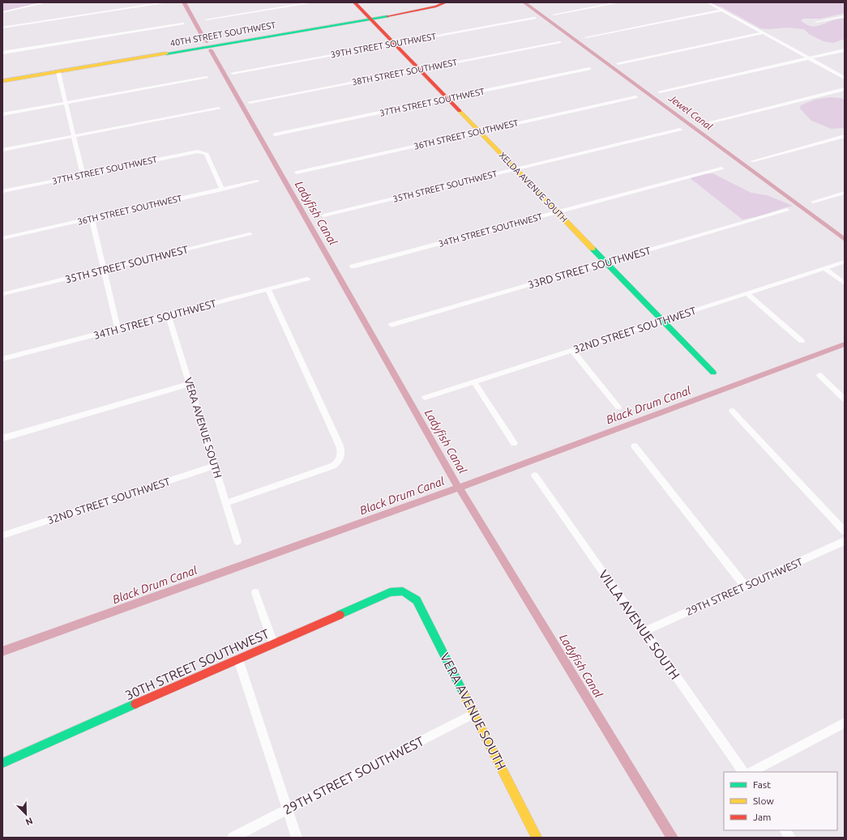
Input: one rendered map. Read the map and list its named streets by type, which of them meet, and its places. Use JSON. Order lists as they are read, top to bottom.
{
  "streets": {
    "street": [
      "40TH STREET SOUTHWEST",
      "39TH STREET SOUTHWEST",
      "38TH STREET SOUTHWEST",
      "37TH STREET SOUTHWEST",
      "36TH STREET SOUTHWEST",
      "35TH STREET SOUTHWEST",
      "XELDA AVENUE SOUTH",
      "34TH STREET SOUTHWEST",
      "33RD STREET SOUTHWEST",
      "32ND STREET SOUTHWEST",
      "VERA AVENUE SOUTH",
      "29TH STREET SOUTHWEST",
      "VILLA AVENUE SOUTH",
      "30TH STREET SOUTHWEST"
    ]
  },
  "crossings": [
    ["40TH STREET SOUTHWEST", "XELDA AVENUE SOUTH"],
    ["39TH STREET SOUTHWEST", "XELDA AVENUE SOUTH"],
    ["38TH STREET SOUTHWEST", "XELDA AVENUE SOUTH"],
    ["37TH STREET SOUTHWEST", "36TH STREET SOUTHWEST"],
    ["37TH STREET SOUTHWEST", "XELDA AVENUE SOUTH"],
    ["36TH STREET SOUTHWEST", "XELDA AVENUE SOUTH"],
    ["35TH STREET SOUTHWEST", "XELDA AVENUE SOUTH"],
    ["XELDA AVENUE SOUTH", "34TH STREET SOUTHWEST"],
    ["XELDA AVENUE SOUTH", "33RD STREET SOUTHWEST"],
    ["XELDA AVENUE SOUTH", "32ND STREET SOUTHWEST"],
    ["34TH STREET SOUTHWEST", "VERA AVENUE SOUTH"],
    ["32ND STREET SOUTHWEST", "VERA AVENUE SOUTH"],
    ["VERA AVENUE SOUTH", "29TH STREET SOUTHWEST"],
    ["VERA AVENUE SOUTH", "30TH STREET SOUTHWEST"],
    ["29TH STREET SOUTHWEST", "VILLA AVENUE SOUTH"]
  ],
  "water": ["Jewel Canal", "Ladyfish Canal", "Black Drum Canal"],
  "legend": ["Fast", "Slow", "Jam"],
  "north": "bottom right"
}
